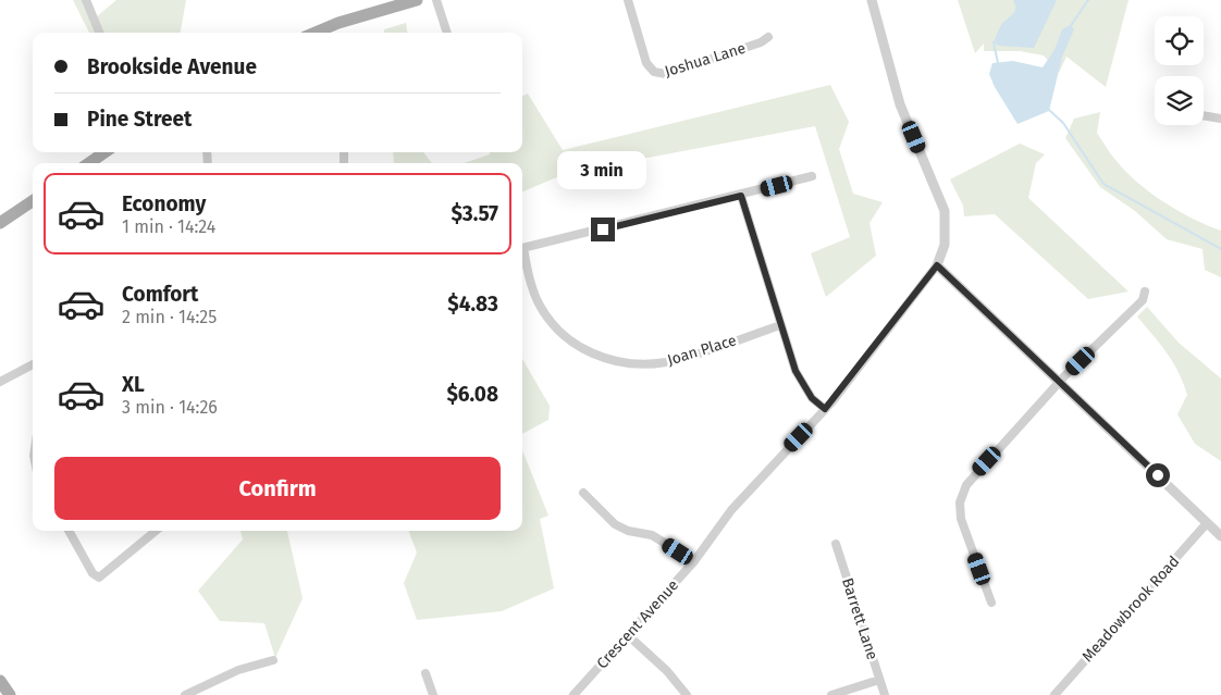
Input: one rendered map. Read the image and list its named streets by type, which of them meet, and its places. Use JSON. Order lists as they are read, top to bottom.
{
  "streets": {
    "street": [
      "Joshua Lane",
      "Joan Place",
      "Meadowbrook Road",
      "Barrett Lane",
      "Crescent Avenue"
    ]
  },
  "page": {
    "banner": ["Brookside Avenue", "Pine Street"],
    "bubble": "3 min",
    "list": [
      {
        "name": "Economy",
        "note": "1 min · 14:24",
        "value": "$3.57"
      },
      {
        "name": "Comfort",
        "note": "2 min · 14:25",
        "value": "$4.83"
      },
      {
        "name": "XL",
        "note": "3 min · 14:26",
        "value": "$6.08"
      }
    ],
    "buttons": "Confirm"
  }
}
